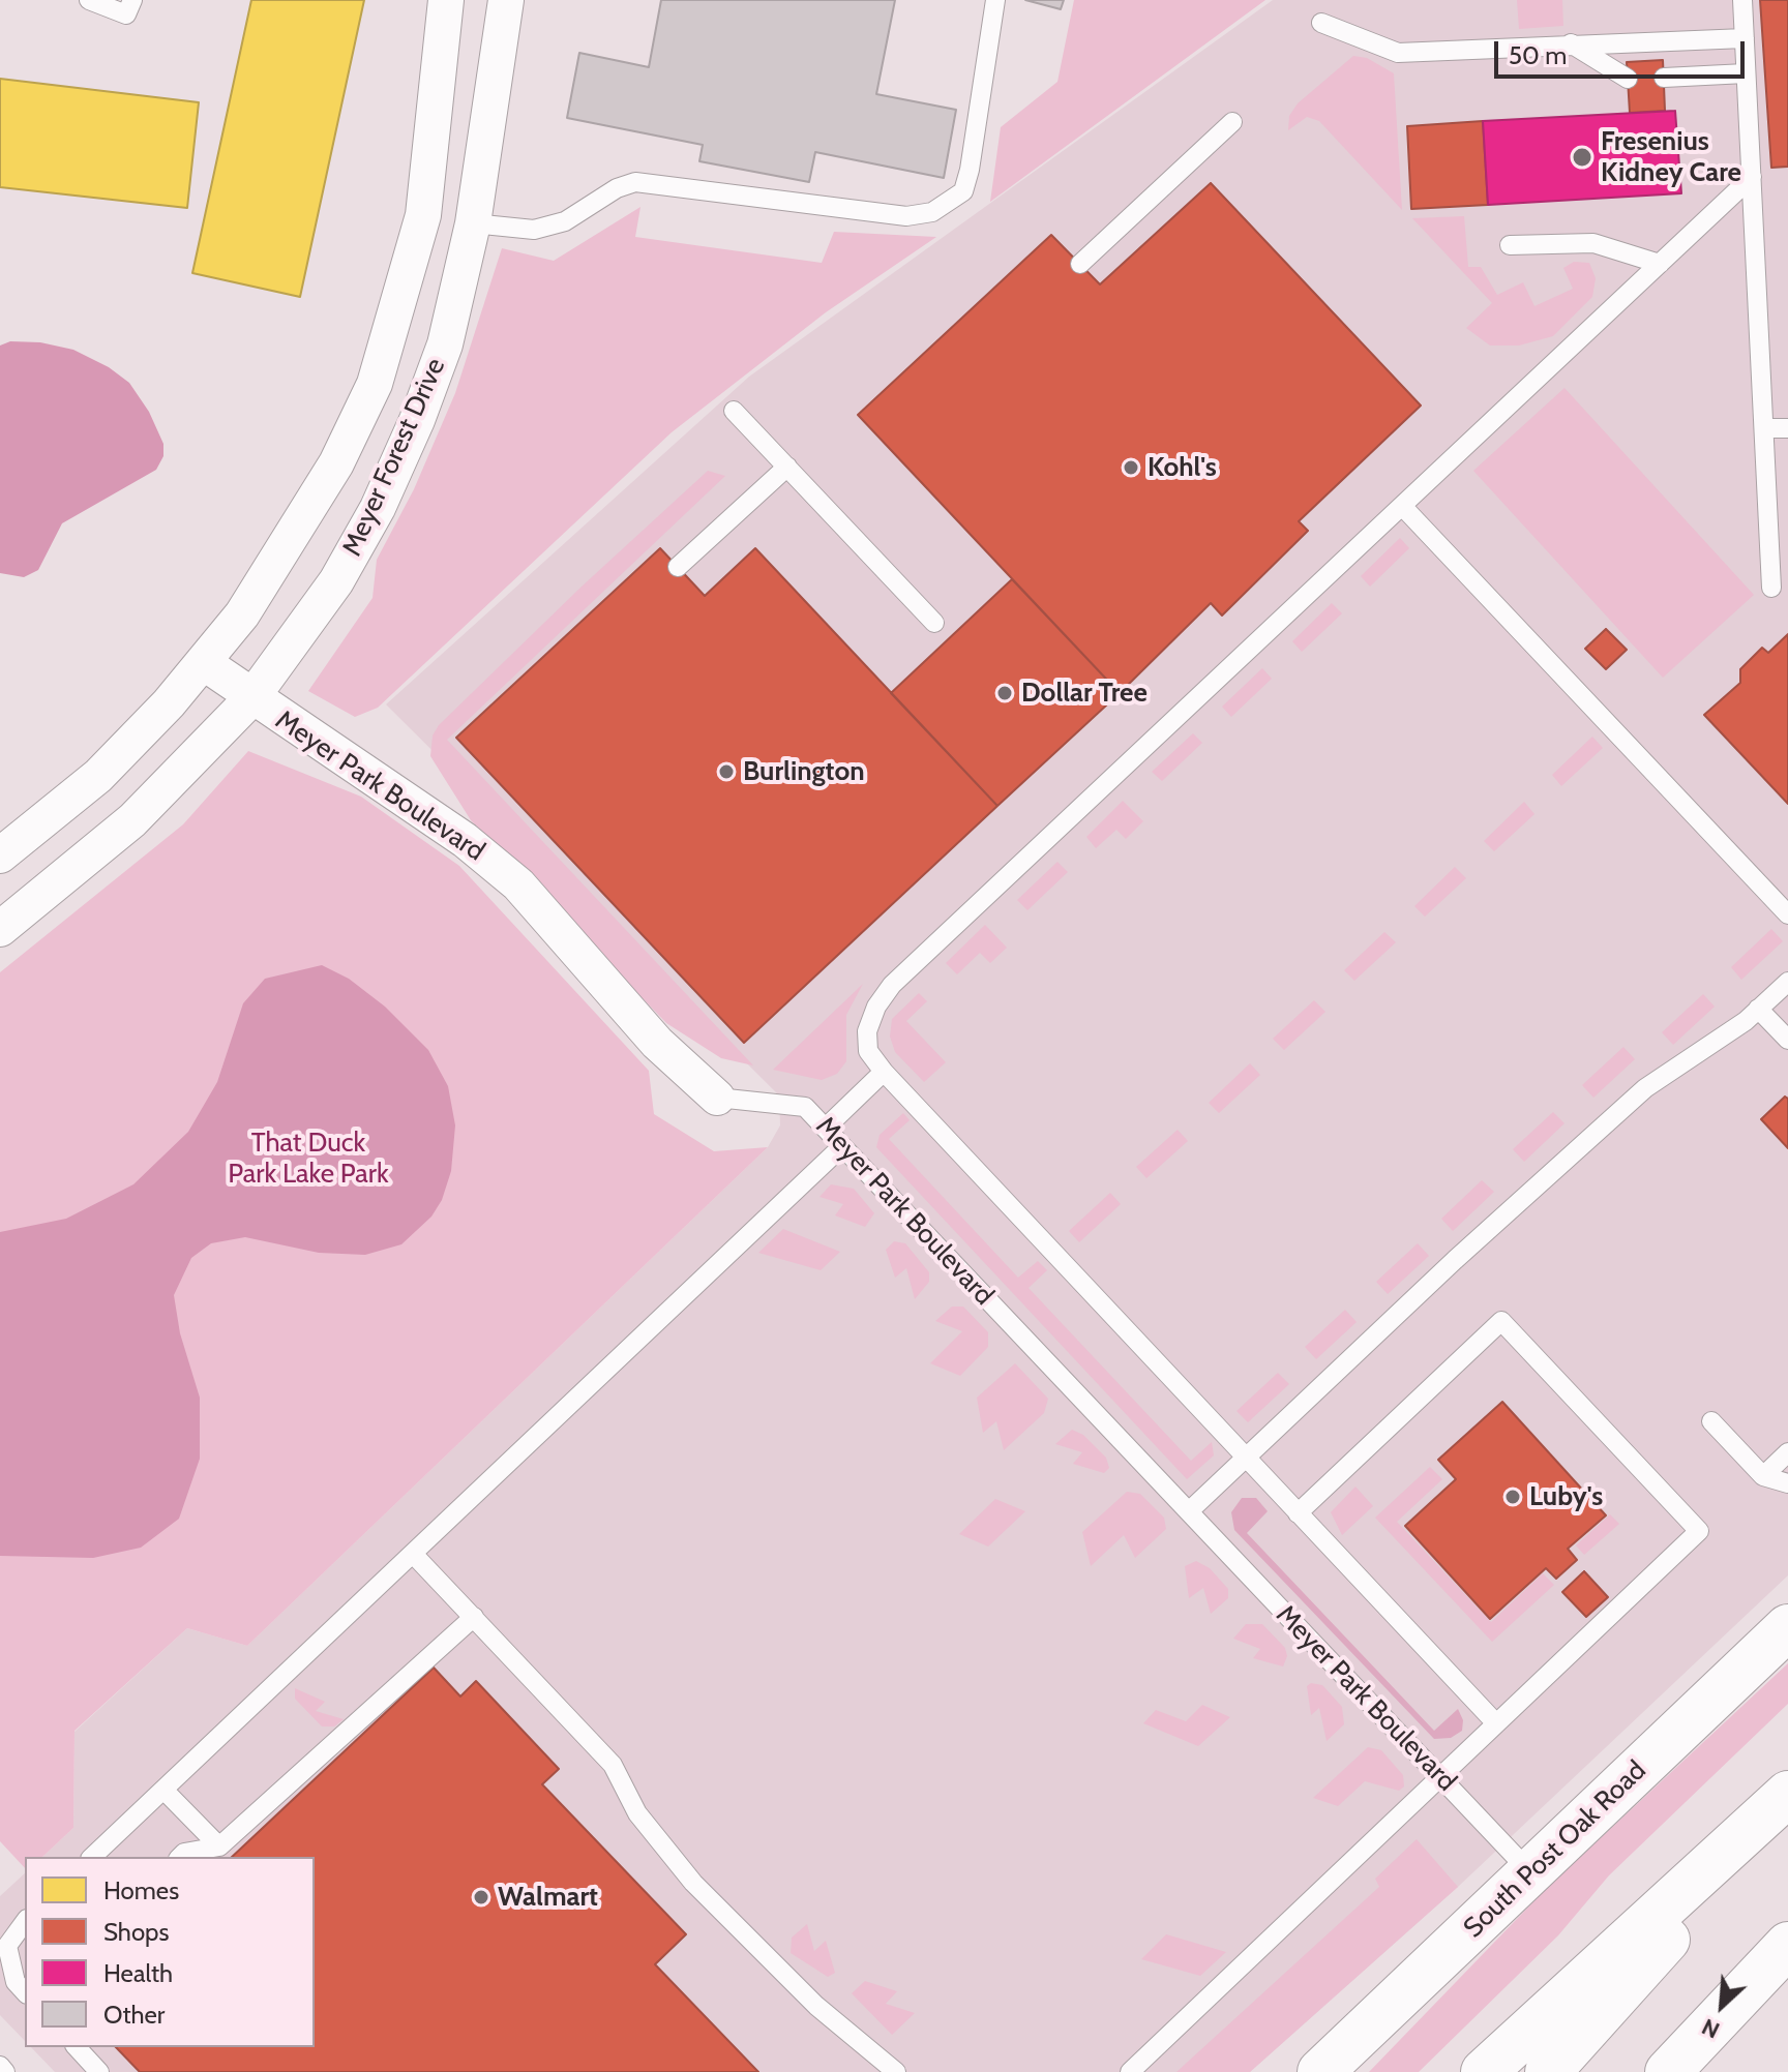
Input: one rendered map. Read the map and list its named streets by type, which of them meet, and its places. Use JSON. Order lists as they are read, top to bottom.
{
  "streets": {
    "main road": ["South Post Oak Road"],
    "street": ["Meyer Forest Drive", "Meyer Park Boulevard"]
  },
  "crossings": [
    ["Meyer Forest Drive", "Meyer Park Boulevard"],
    ["Meyer Park Boulevard", "South Post Oak Road"]
  ],
  "parks": ["That Duck Park Lake Park"],
  "places": [
    "Fresenius Kidney Care",
    "Kohl's",
    "Dollar Tree",
    "Burlington",
    "Luby's",
    "Walmart"
  ],
  "legend": [
    "Homes",
    "Shops",
    "Health",
    "Other"
  ],
  "scale_bar": "50 m",
  "north": "bottom left"
}
